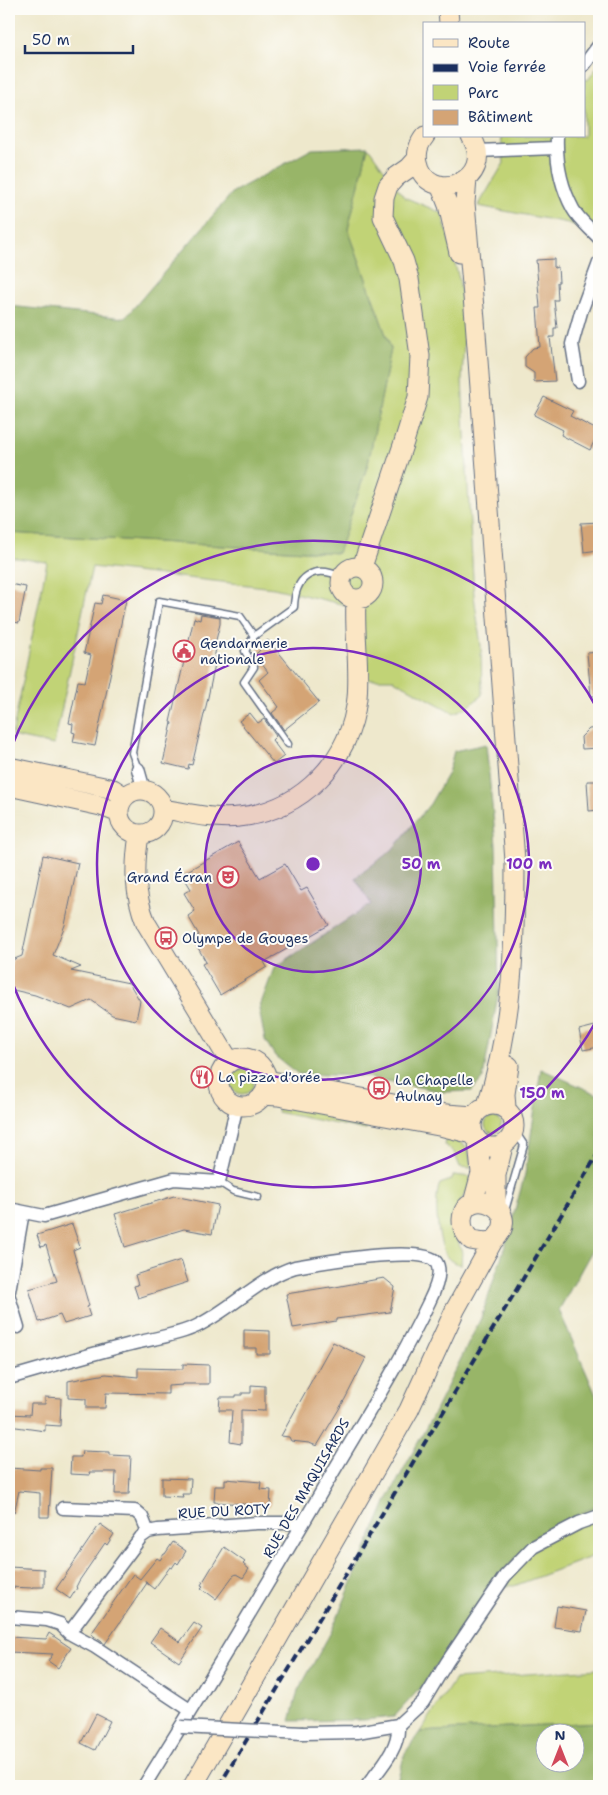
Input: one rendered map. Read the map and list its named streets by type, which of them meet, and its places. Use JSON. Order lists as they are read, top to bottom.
{
  "streets": {
    "street": ["RUE DES MAQUISARDS", "RUE DU ROTY"]
  },
  "crossings": [
    ["RUE DES MAQUISARDS", "RUE DU ROTY"]
  ],
  "places": {
    "public building": ["Gendarmerie nationale"],
    "theatre": ["Grand Écran"],
    "bus stop": ["Olympe de Gouges", "La Chapelle Aulnay"],
    "restaurant": ["La pizza d'orée"]
  },
  "legend": [
    "Route",
    "Voie ferrée",
    "Parc",
    "Bâtiment"
  ],
  "scale_bar": "50 m",
  "north": "top",
  "rings": ["50 m", "100 m", "150 m"]
}
